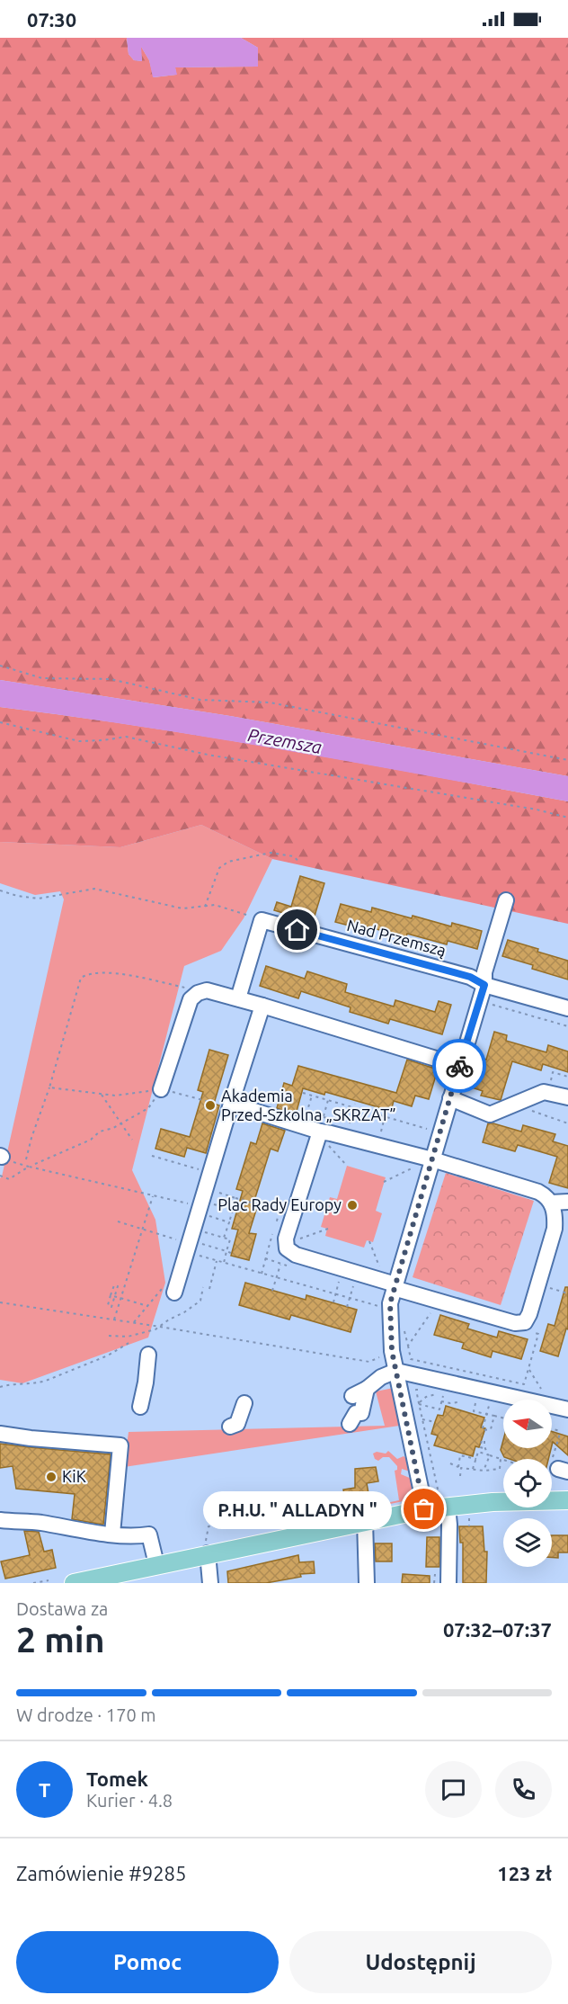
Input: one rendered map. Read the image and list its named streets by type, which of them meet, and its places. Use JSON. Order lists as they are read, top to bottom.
{
  "streets": {
    "street": ["Nad Przemszą"]
  },
  "water": ["Przemsza"],
  "places": [
    "Akademia Przed-Szkolna „SKRZAT”",
    "Plac Rady Europy",
    "KiK",
    "P.H.U. \" ALLADYN \""
  ],
  "north": "left",
  "page": {
    "status": "07:30",
    "bubble": "P.H.U. \" ALLADYN \"",
    "heading": ["2 min", "Dostawa za", "07:32–07:37"],
    "panel": [
      "Tomek",
      "Kurier · 4.8",
      "Zamówienie #9285",
      "123 zł"
    ],
    "bar": "W drodze · 170 m",
    "round": "T",
    "buttons": ["Pomoc", "Udostępnij"]
  }
}
